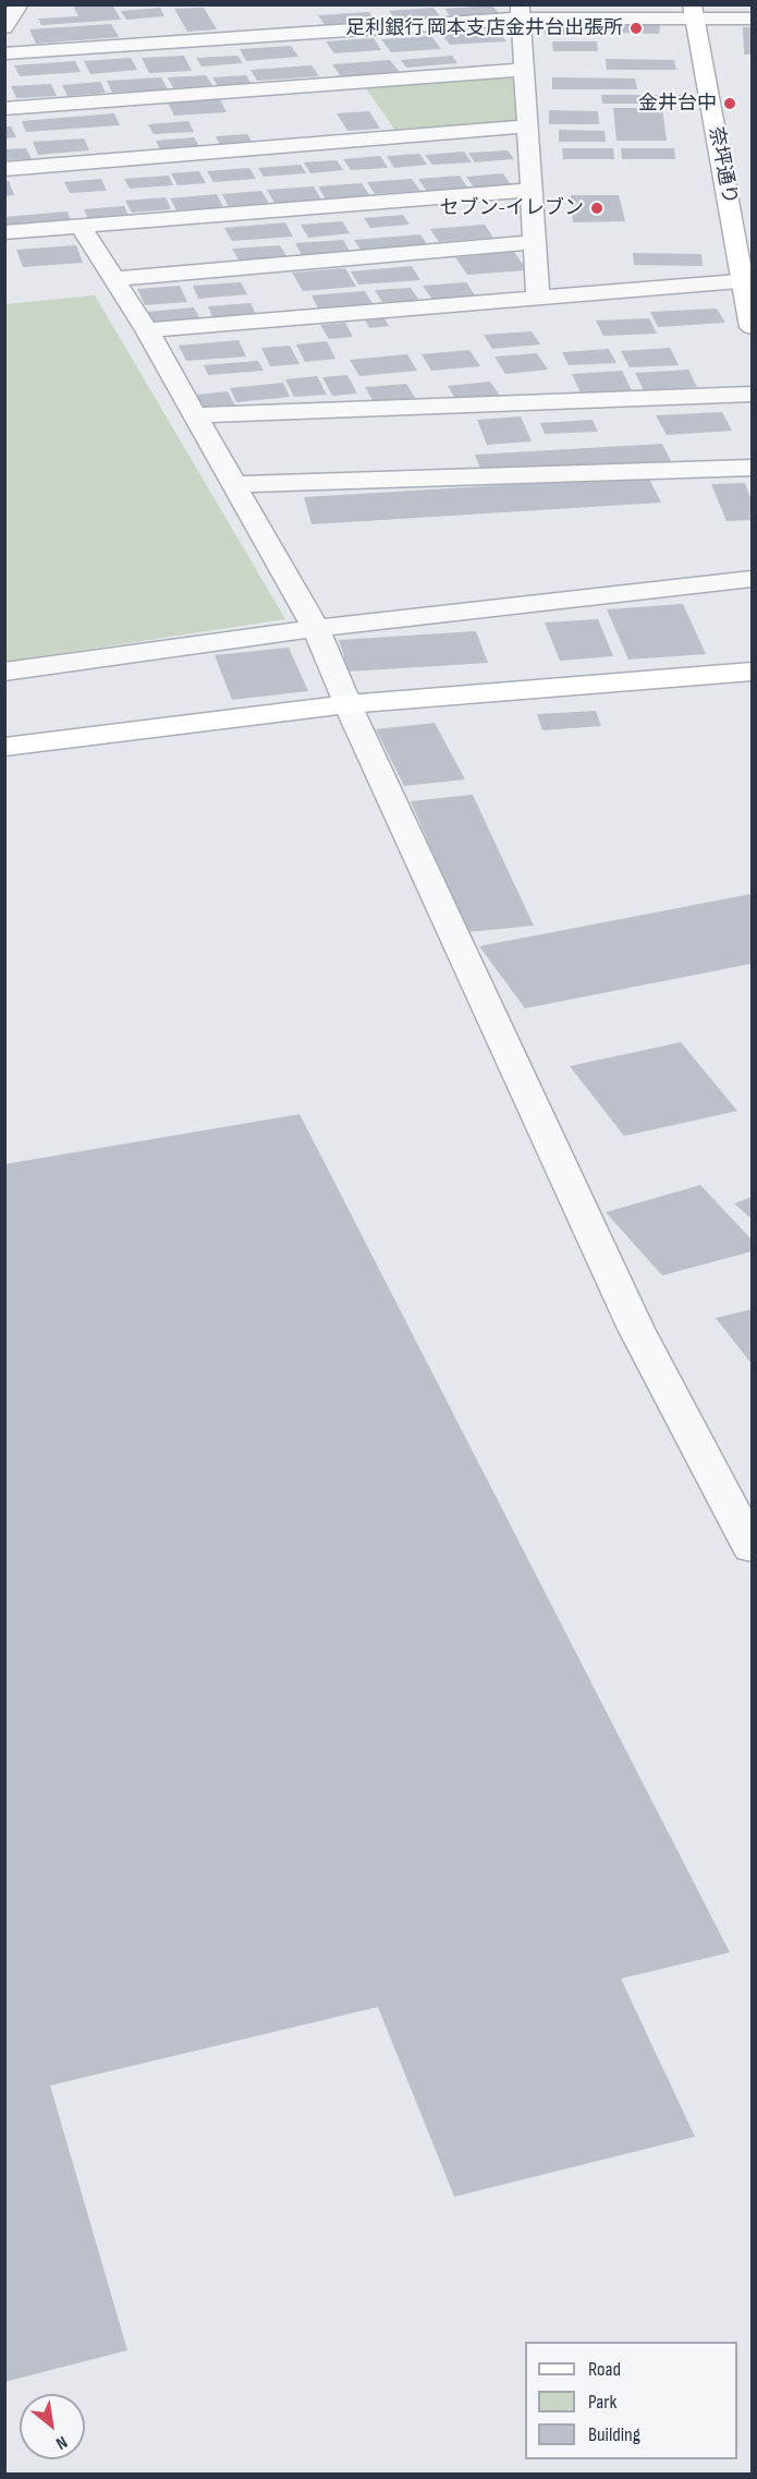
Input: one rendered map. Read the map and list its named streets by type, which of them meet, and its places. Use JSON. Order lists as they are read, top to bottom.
{
  "streets": {
    "street": ["奈坪通り"]
  },
  "places": ["足利銀行 岡本支店金井台出張所", "金井台中", "セブン-イレブン"],
  "legend": ["Road", "Park", "Building"],
  "north": "bottom right"
}
